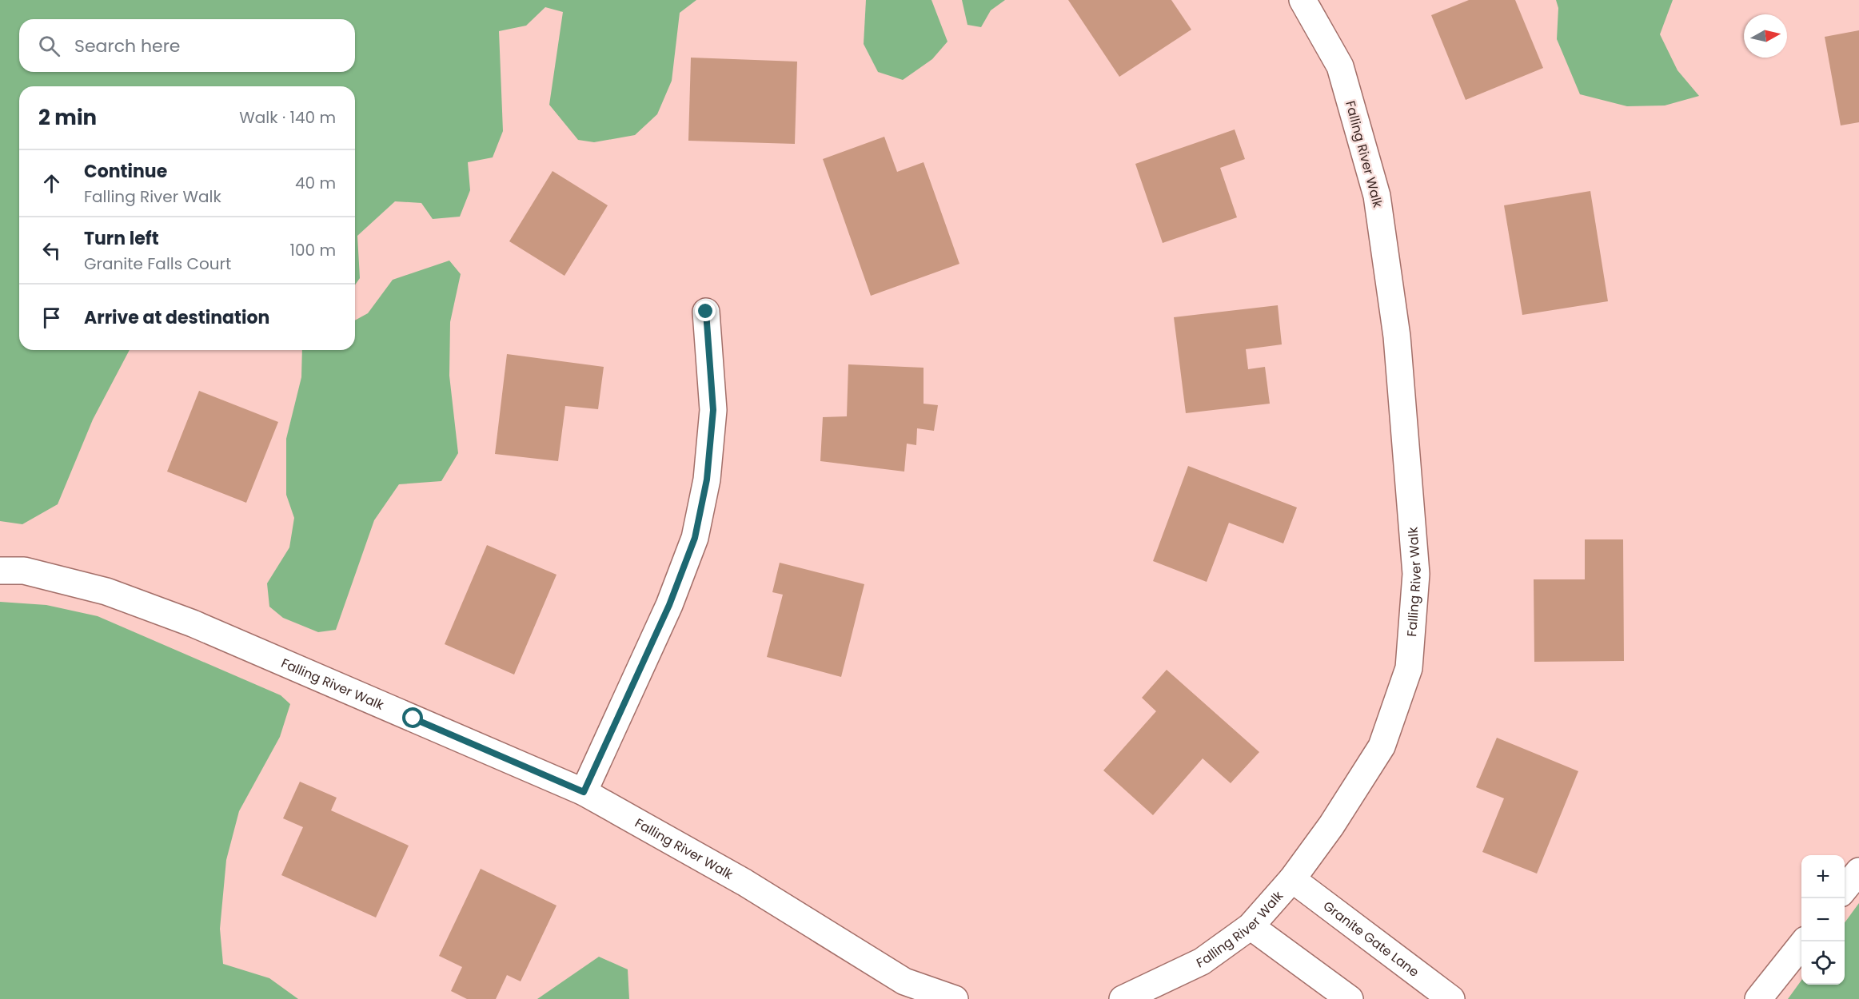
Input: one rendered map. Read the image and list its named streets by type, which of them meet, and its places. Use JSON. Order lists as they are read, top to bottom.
{
  "streets": {
    "street": ["Falling River Walk", "Granite Gate Lane"]
  },
  "crossings": [
    ["Falling River Walk", "Granite Gate Lane"]
  ],
  "north": "right",
  "page": {
    "search": "Search here",
    "heading": ["2 min", "Walk · 140 m"],
    "list": [
      ["Continue", "Falling River Walk", "40 m"],
      ["Turn left", "Granite Falls Court", "100 m"],
      "Arrive at destination"
    ],
    "map_buttons": ["+", "−"]
  }
}
